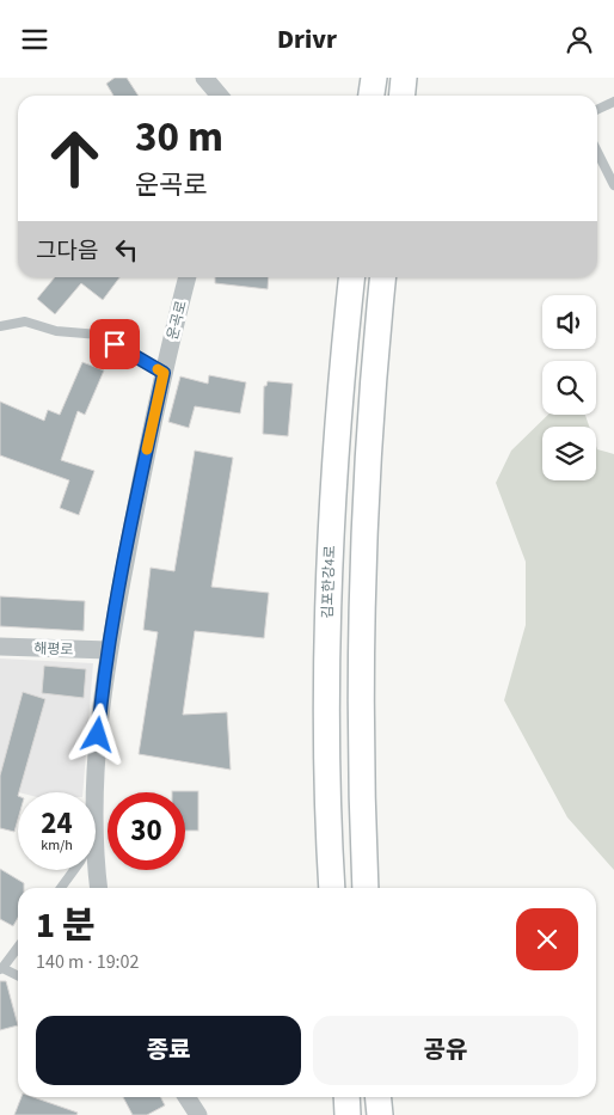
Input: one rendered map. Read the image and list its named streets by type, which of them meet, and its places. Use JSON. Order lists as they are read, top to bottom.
{
  "streets": {
    "street": ["운곡로", "김포한강4로", "해평로"]
  },
  "crossings": [
    ["운곡로", "해평로"]
  ],
  "page": {
    "header": "Drivr",
    "turn": ["30 m", "운곡로"],
    "then": "그다음",
    "speed": "24 km/h",
    "limit": "30",
    "heading": ["1 분", "140 m · 19:02"],
    "buttons": ["종료", "공유"]
  }
}
